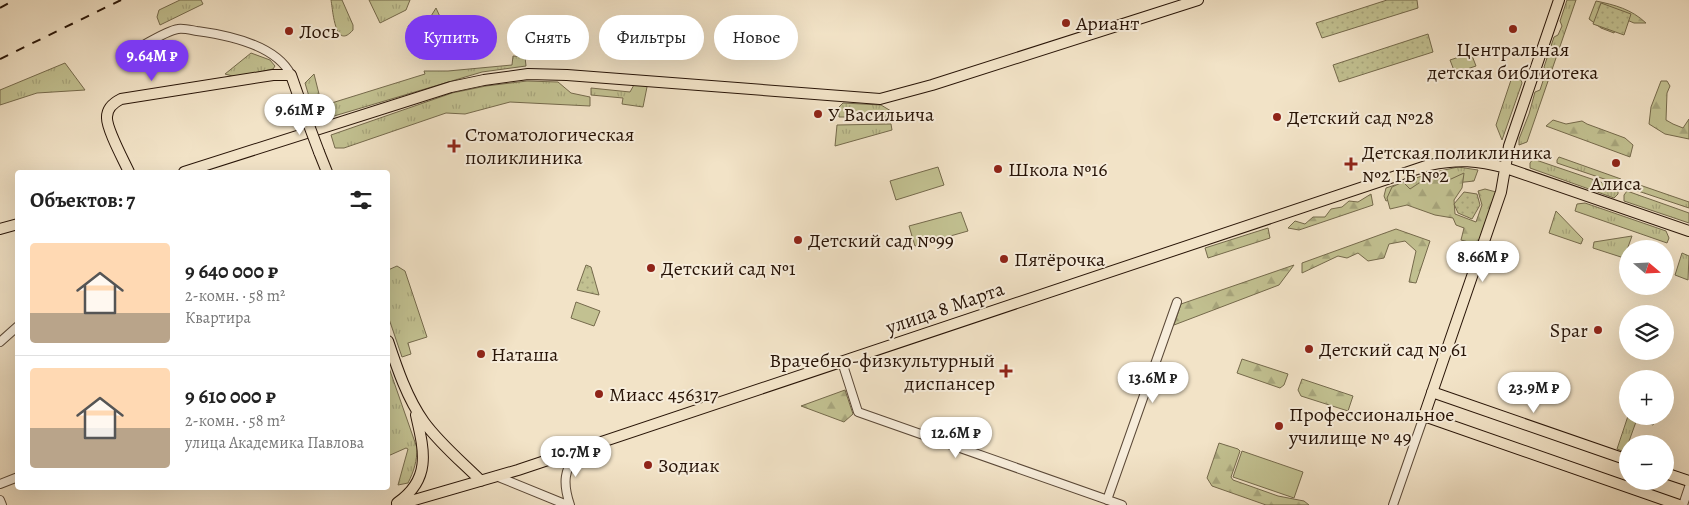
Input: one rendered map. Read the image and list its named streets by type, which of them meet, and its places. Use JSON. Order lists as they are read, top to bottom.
{
  "streets": {
    "main road": ["улица 8 Марта"]
  },
  "places": {
    "other": [
      "Ариант",
      "Центральная детская библиотека",
      "Лось",
      "У Васильича",
      "Детский сад №28",
      "Алиса",
      "Школа №16",
      "Детский сад №99",
      "Пятёрочка",
      "Детский сад №1",
      "Spar",
      "Детский сад № 61",
      "Наташа",
      "Миасс 456317",
      "Профессиональное училище № 49",
      "Зодиак"
    ],
    "health": ["Стоматологическая поликлиника", "Детская поликлиника №2 ГБ №2", "Врачебно-физкультурный диспансер"]
  },
  "north": "right",
  "page": {
    "chip": [
      "Купить",
      "Снять",
      "Фильтры",
      "Новое"
    ],
    "price": [
      "9.64M ₽",
      "9.61M ₽",
      "8.66M ₽",
      "13.6M ₽",
      "23.9M ₽",
      "12.6M ₽",
      "10.7M ₽"
    ],
    "heading": "Объектов: 7",
    "list": [
      {
        "name": "9 640 000 ₽",
        "note": "2-комн. · 58 m² · Квартира"
      },
      {
        "name": "9 610 000 ₽",
        "note": "2-комн. · 58 m² · улица Академика Павлова"
      }
    ],
    "map_buttons": ["+", "−"]
  }
}
